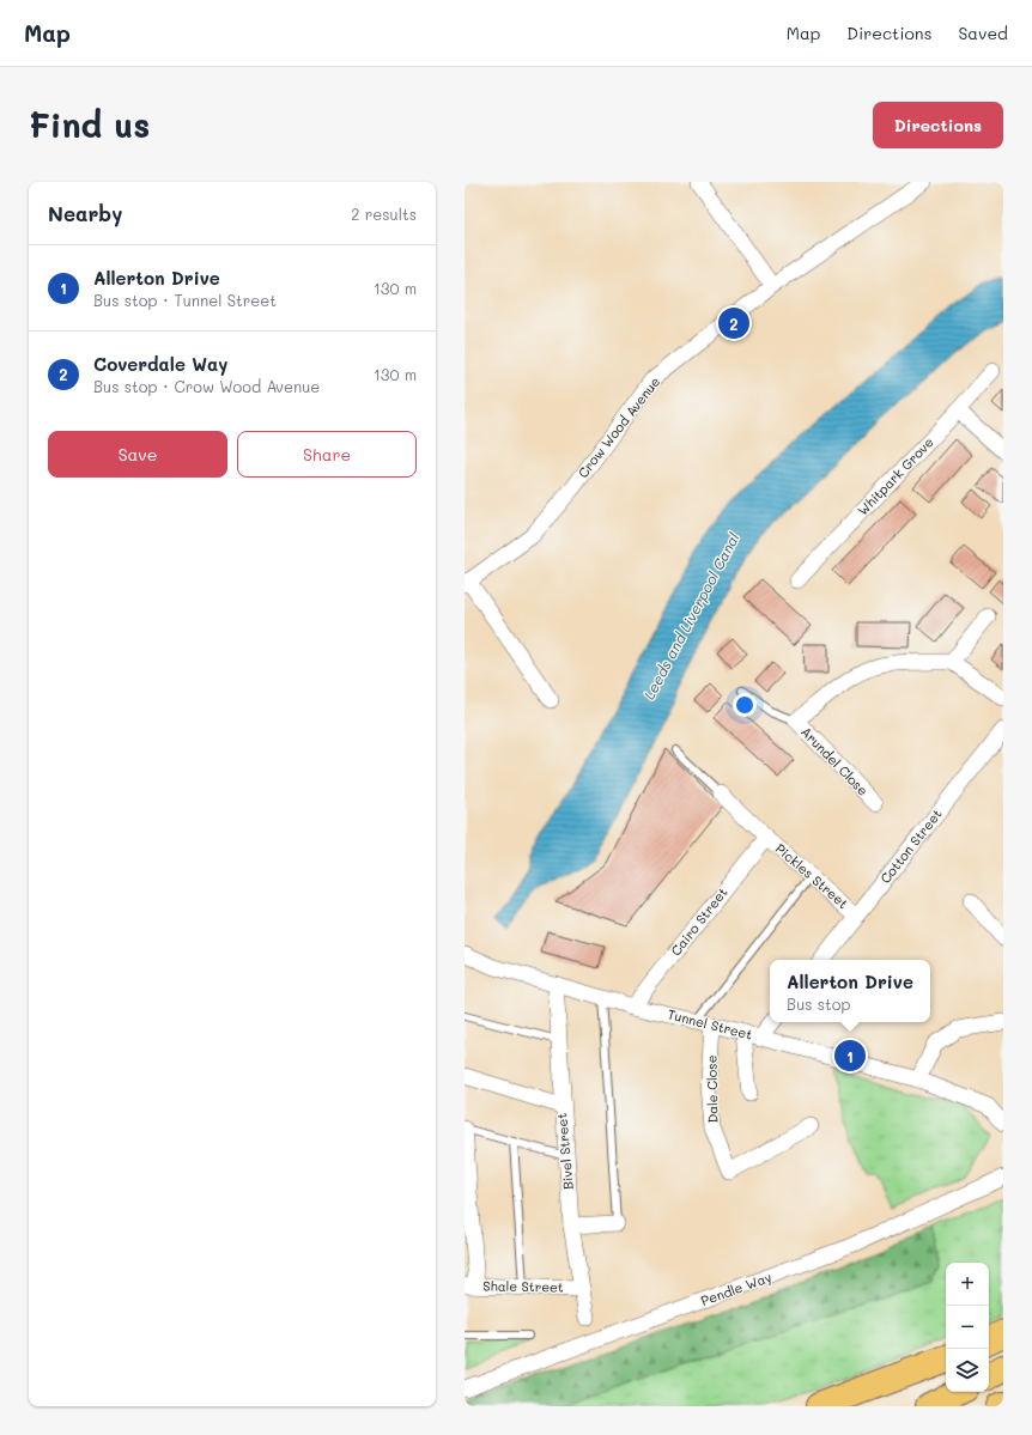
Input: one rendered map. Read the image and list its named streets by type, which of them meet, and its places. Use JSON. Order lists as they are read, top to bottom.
{
  "streets": {
    "street": [
      "Crow Wood Avenue",
      "Whitpark Grove",
      "Arundel Close",
      "Cotton Street",
      "Pickles Street",
      "Cairo Street",
      "Tunnel Street",
      "Dale Close",
      "Bivel Street",
      "Shale Street",
      "Pendle Way"
    ]
  },
  "crossings": [
    ["Cotton Street", "Pickles Street"],
    ["Pickles Street", "Cairo Street"],
    ["Cairo Street", "Tunnel Street"],
    ["Tunnel Street", "Dale Close"],
    ["Tunnel Street", "Bivel Street"],
    ["Bivel Street", "Shale Street"]
  ],
  "water": ["Leeds and Liverpool Canal"],
  "page": {
    "header": "Map",
    "nav": ["Map", "Directions", "Saved"],
    "buttons": [
      "Directions",
      ["Save", "Share"]
    ],
    "title": "Find us",
    "heading": ["Nearby", "2 results"],
    "list": [
      {
        "mark": "1",
        "name": "Allerton Drive",
        "note": "Bus stop · Tunnel Street",
        "value": "130 m"
      },
      {
        "mark": "2",
        "name": "Coverdale Way",
        "note": "Bus stop · Crow Wood Avenue",
        "value": "130 m"
      }
    ],
    "pins": ["2", "1"],
    "popup": ["Allerton Drive", "Bus stop"],
    "map_buttons": ["+", "−"]
  }
}
